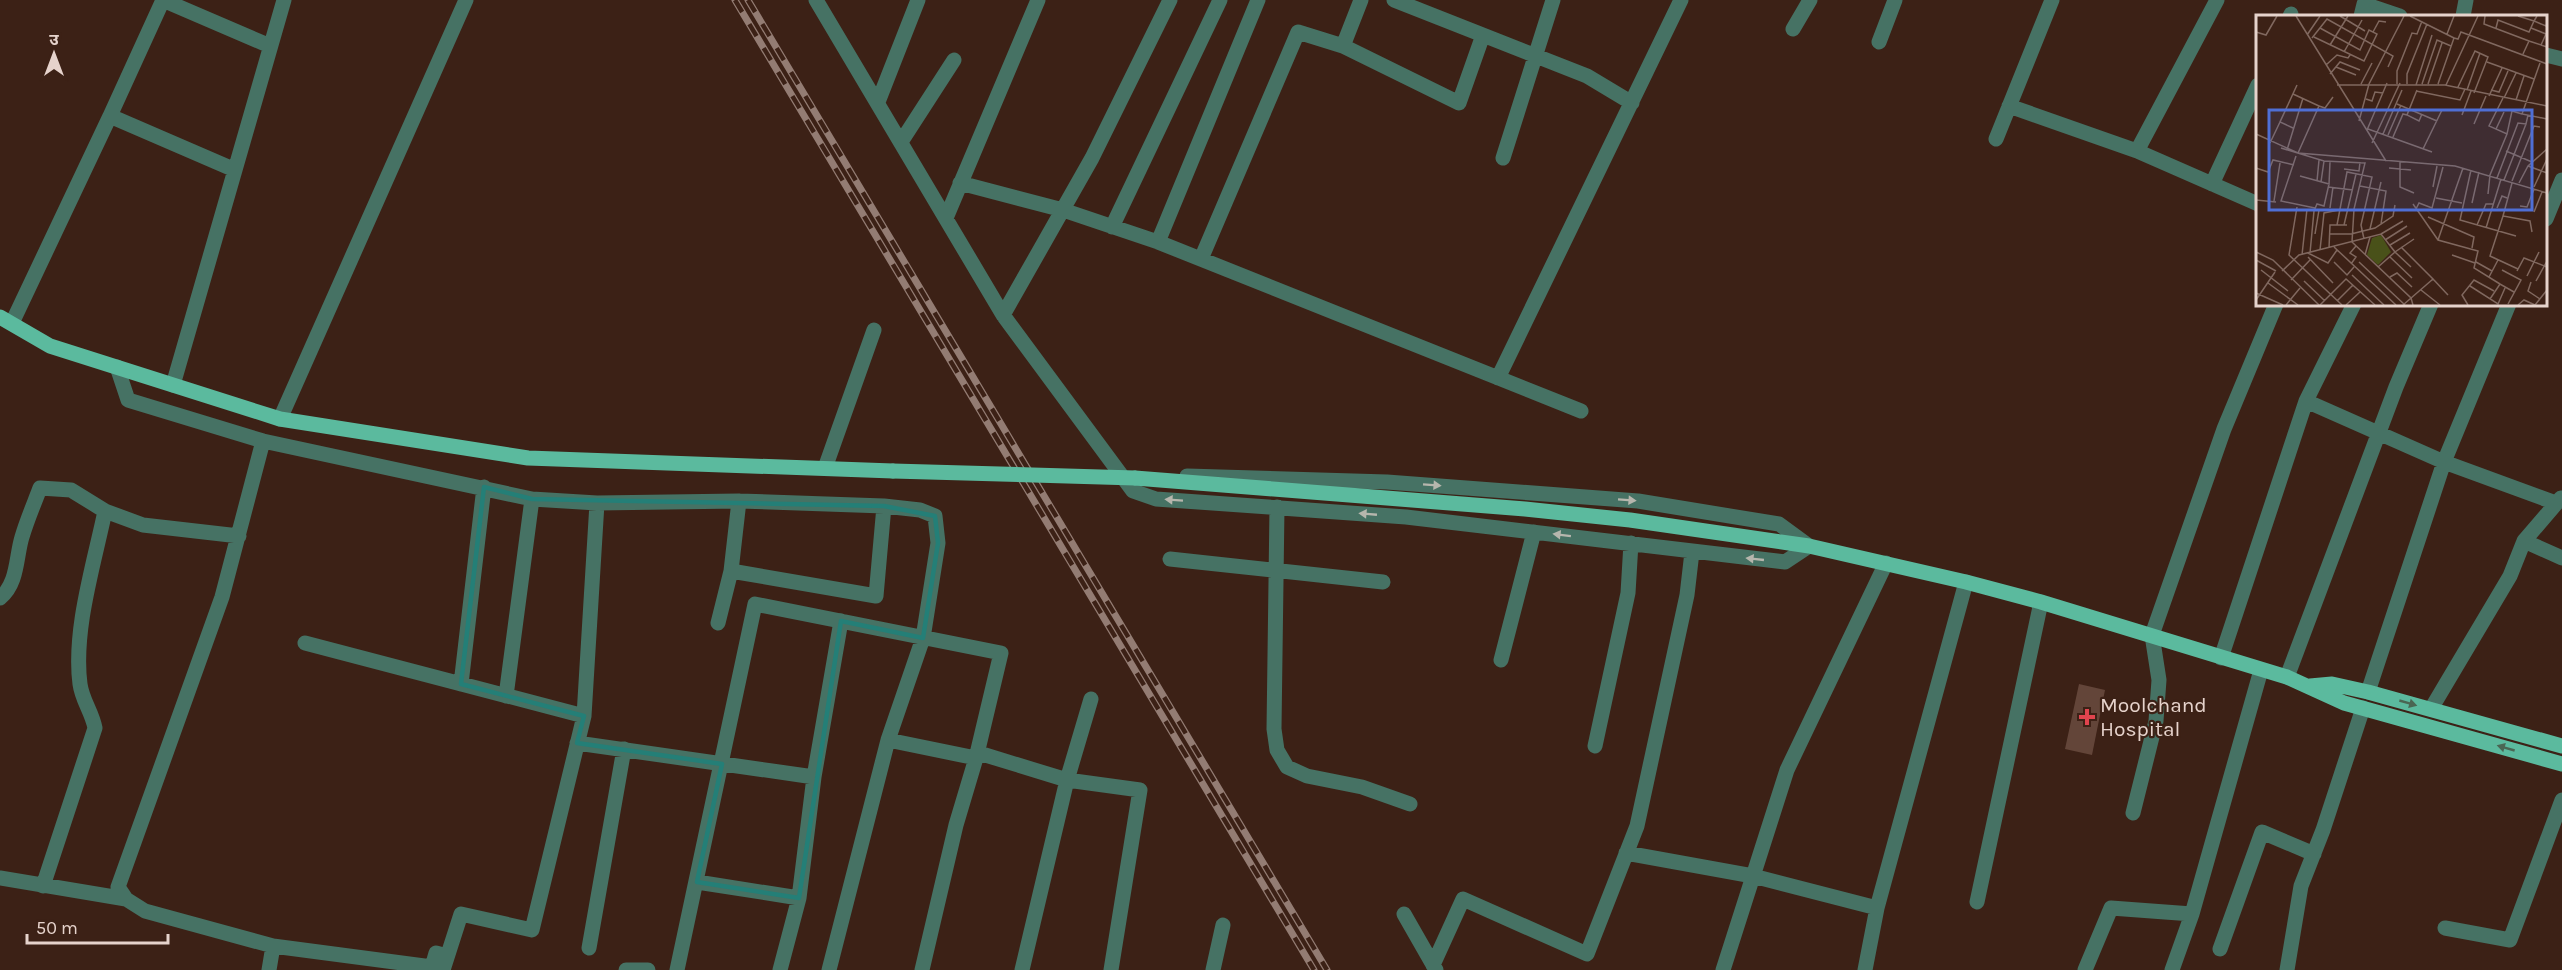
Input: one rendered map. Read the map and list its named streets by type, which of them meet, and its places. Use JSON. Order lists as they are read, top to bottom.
{
  "places": {
    "health": ["Moolchand Hospital"]
  },
  "scale_bar": "50 m",
  "north": "top"
}
